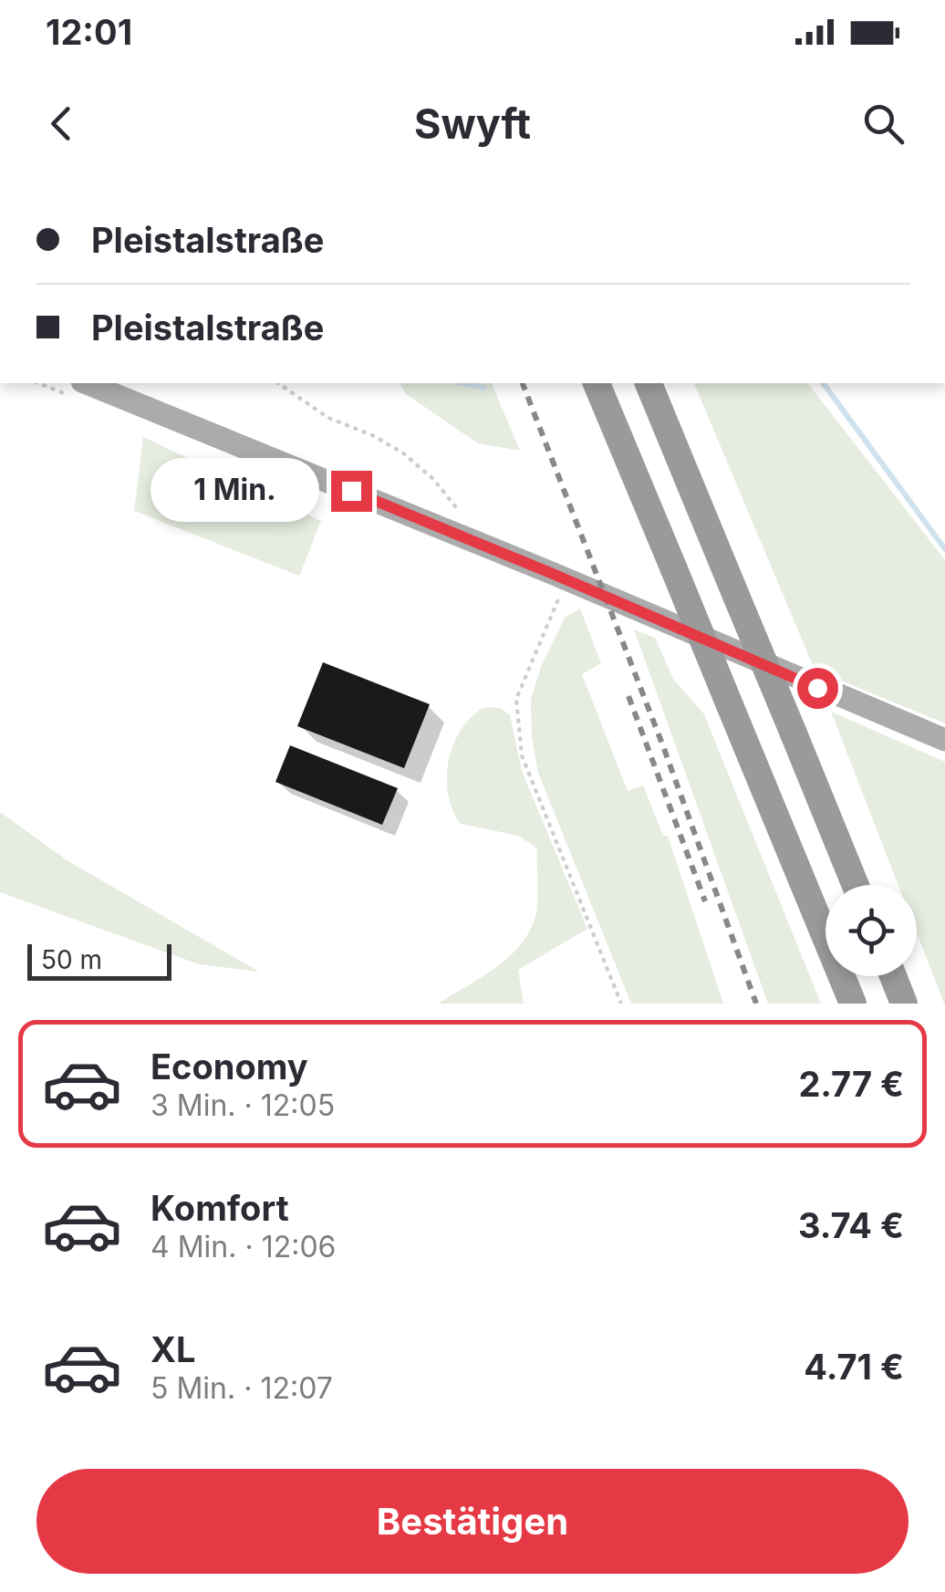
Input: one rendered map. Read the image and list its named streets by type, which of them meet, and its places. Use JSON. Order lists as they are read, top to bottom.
{
  "scale_bar": "50 m",
  "page": {
    "status": "12:01",
    "header": "Swyft",
    "banner": ["Pleistalstraße", "Pleistalstraße"],
    "bubble": "1 Min.",
    "scale": "50 m",
    "list": [
      {
        "name": "Economy",
        "note": "3 Min. · 12:05",
        "value": "2.77 €"
      },
      {
        "name": "Komfort",
        "note": "4 Min. · 12:06",
        "value": "3.74 €"
      },
      {
        "name": "XL",
        "note": "5 Min. · 12:07",
        "value": "4.71 €"
      }
    ],
    "buttons": "Bestätigen"
  }
}
